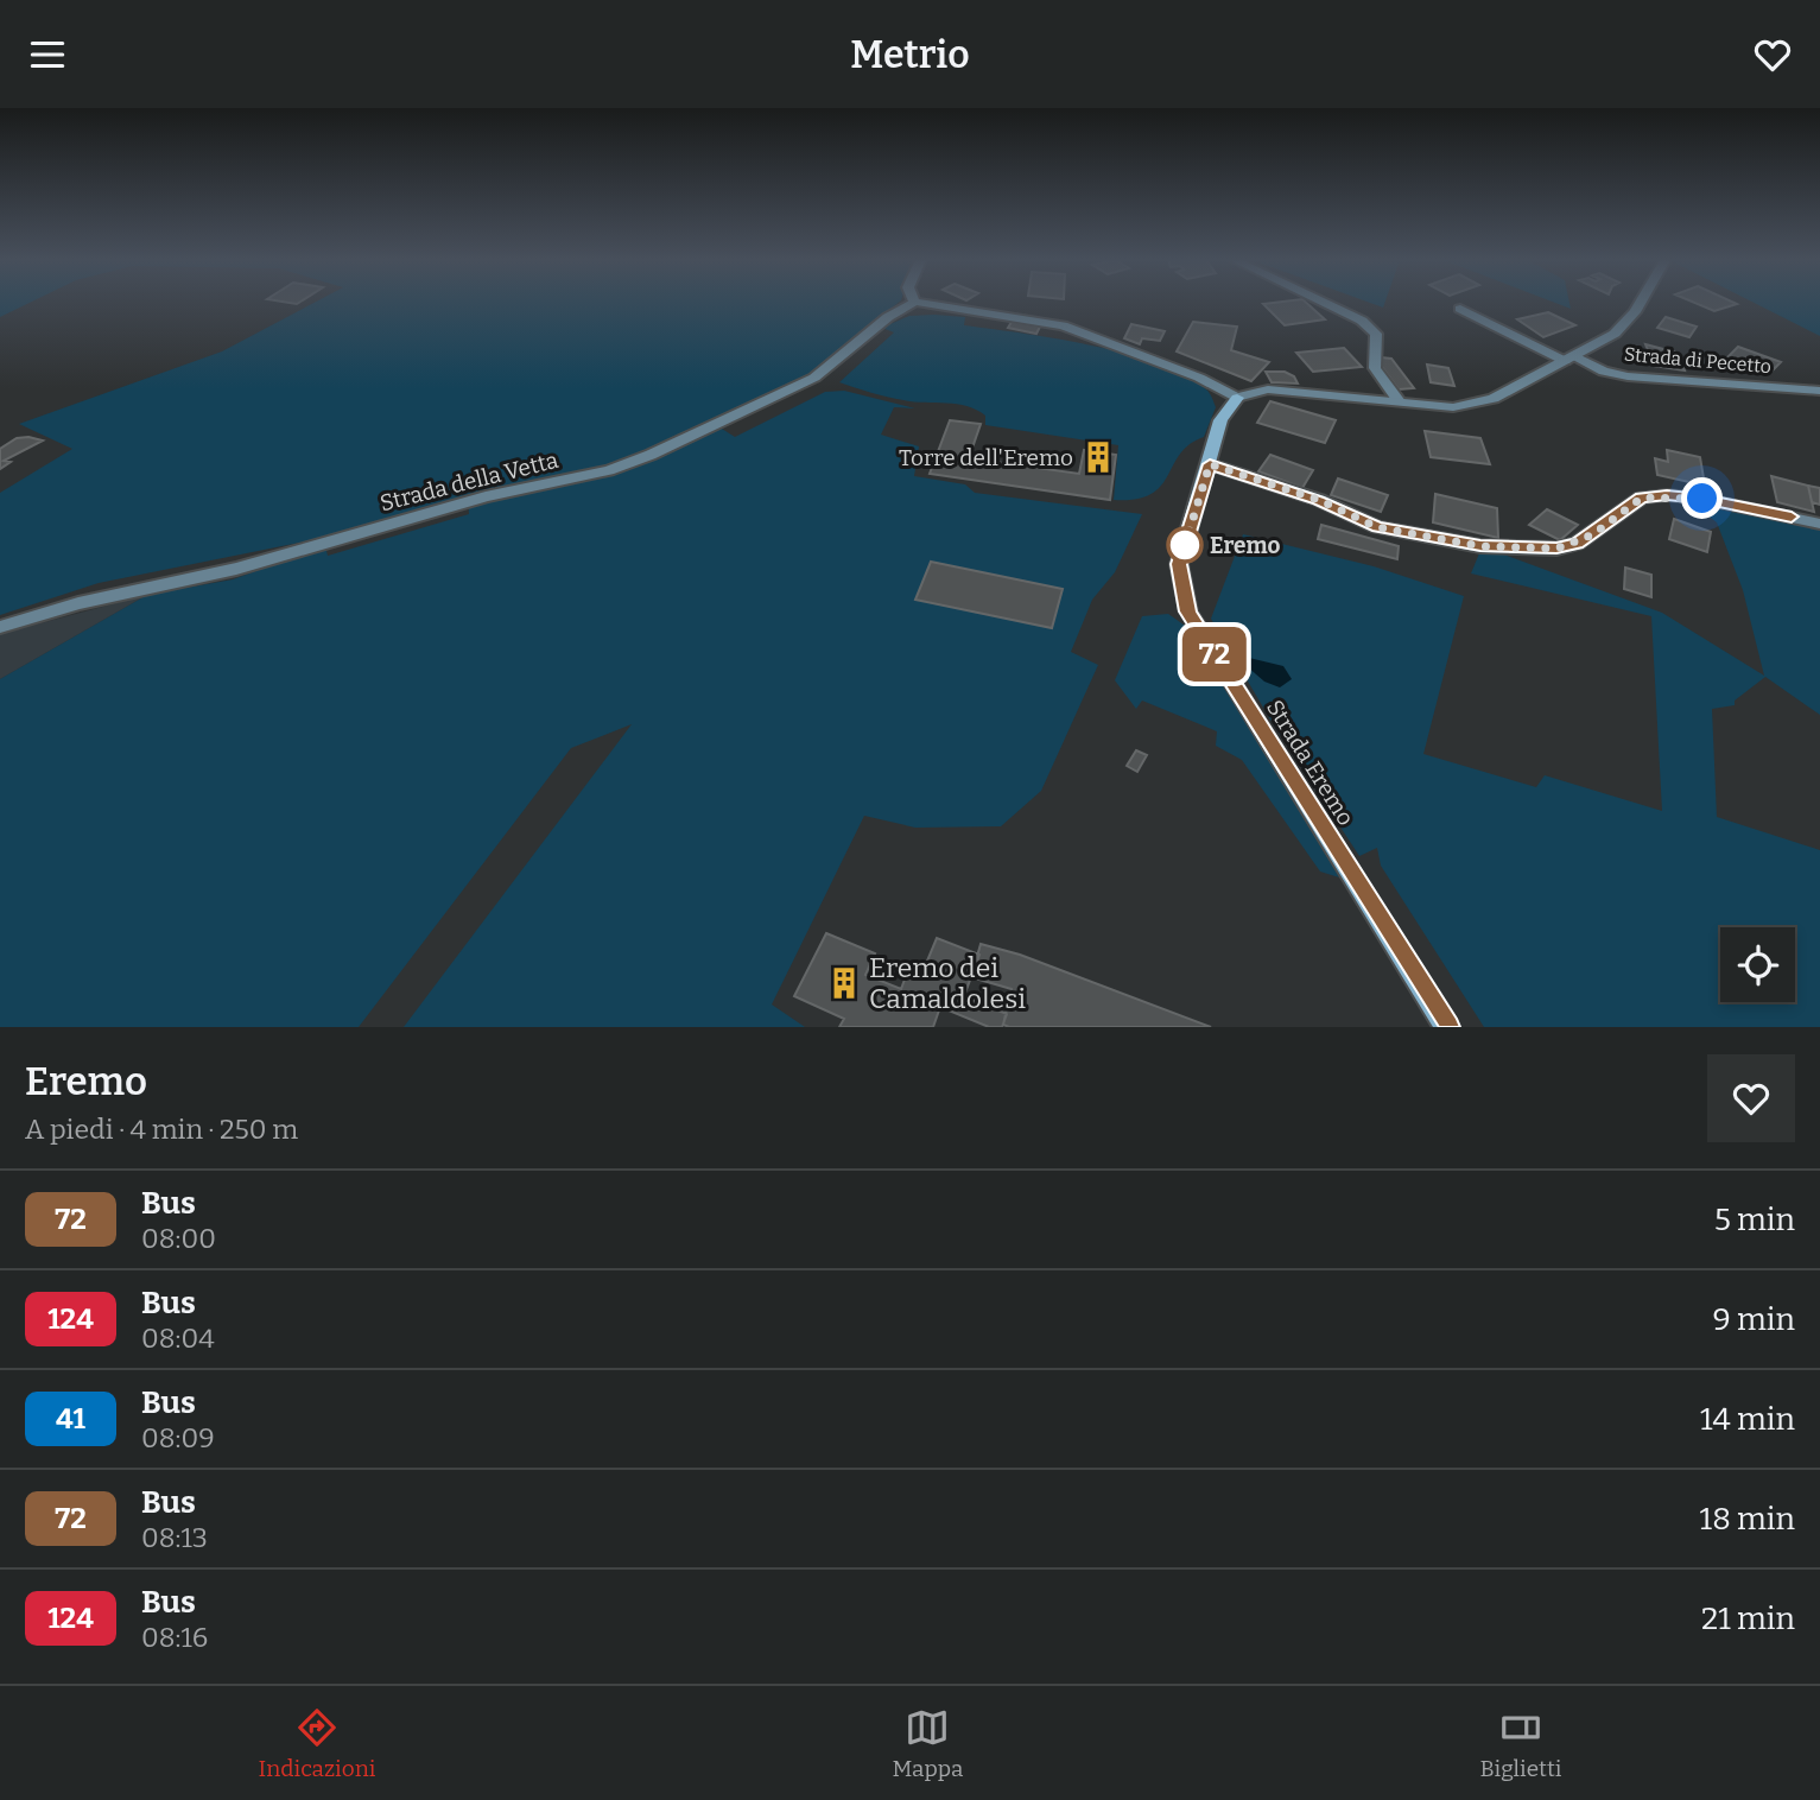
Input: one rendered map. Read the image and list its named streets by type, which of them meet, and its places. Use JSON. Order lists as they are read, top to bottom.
{
  "streets": {
    "main road": ["Strada Eremo"],
    "street": ["Strada di Pecetto", "Strada della Vetta"]
  },
  "places": {
    "building": ["Torre dell'Eremo", "Eremo dei Camaldolesi"],
    "other": ["Eremo"]
  },
  "lines": ["bus line 72"],
  "page": {
    "header": "Metrio",
    "on_map": "72",
    "heading": ["Eremo", "A piedi · 4 min · 250 m"],
    "list": [
      {
        "mark": "72",
        "name": "Bus",
        "note": "08:00",
        "value": "5 min"
      },
      {
        "mark": "124",
        "name": "Bus",
        "note": "08:04",
        "value": "9 min"
      },
      {
        "mark": "41",
        "name": "Bus",
        "note": "08:09",
        "value": "14 min"
      },
      {
        "mark": "72",
        "name": "Bus",
        "note": "08:13",
        "value": "18 min"
      },
      {
        "mark": "124",
        "name": "Bus",
        "note": "08:16",
        "value": "21 min"
      }
    ],
    "tabs": ["Indicazioni", "Mappa", "Biglietti"]
  }
}
